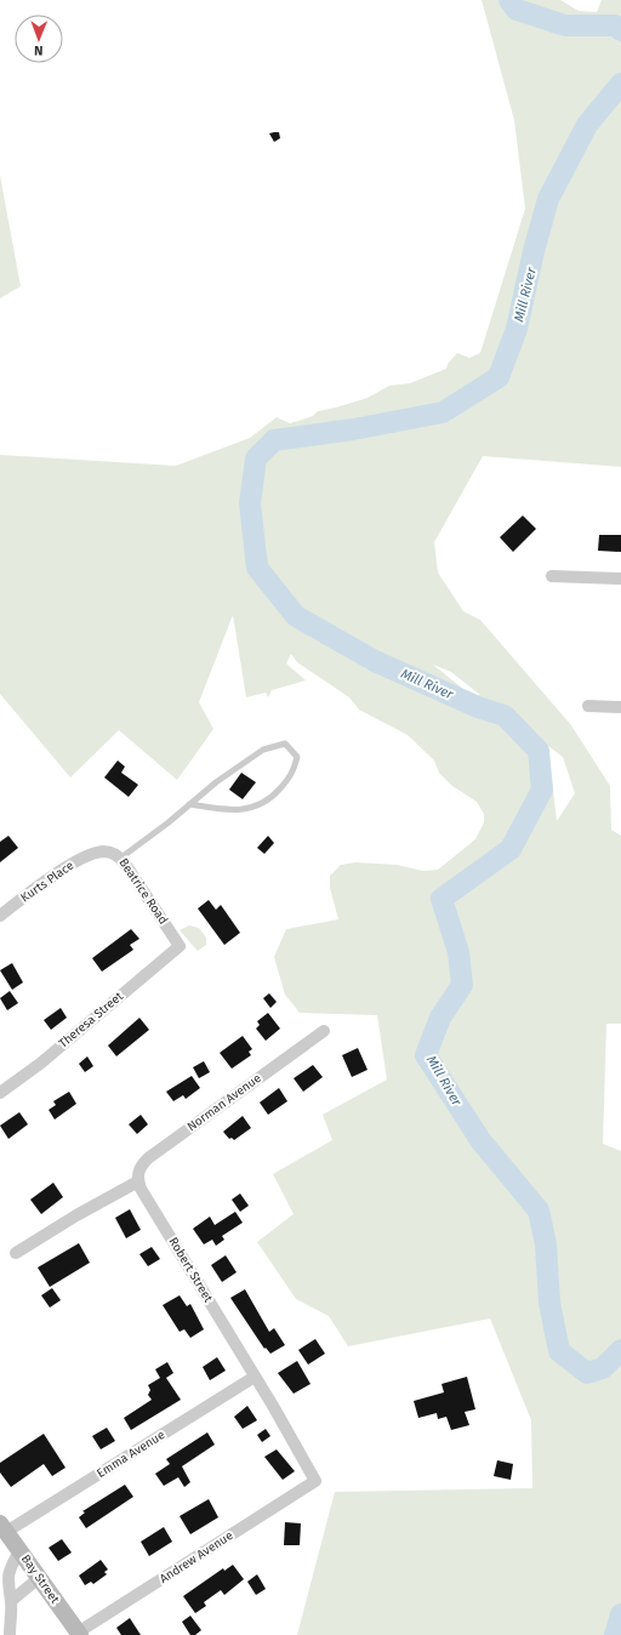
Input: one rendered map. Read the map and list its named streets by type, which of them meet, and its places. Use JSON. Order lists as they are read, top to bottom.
{
  "streets": {
    "main road": ["Bay Street"],
    "street": [
      "Kurts Place",
      "Beatrice Road",
      "Theresa Street",
      "Norman Avenue",
      "Robert Street",
      "Emma Avenue",
      "Andrew Avenue"
    ]
  },
  "crossings": [
    ["Kurts Place", "Beatrice Road"],
    ["Beatrice Road", "Theresa Street"],
    ["Norman Avenue", "Robert Street"],
    ["Robert Street", "Emma Avenue"],
    ["Robert Street", "Andrew Avenue"],
    ["Emma Avenue", "Bay Street"],
    ["Andrew Avenue", "Bay Street"]
  ],
  "water": ["Mill River"],
  "north": "bottom"
}
